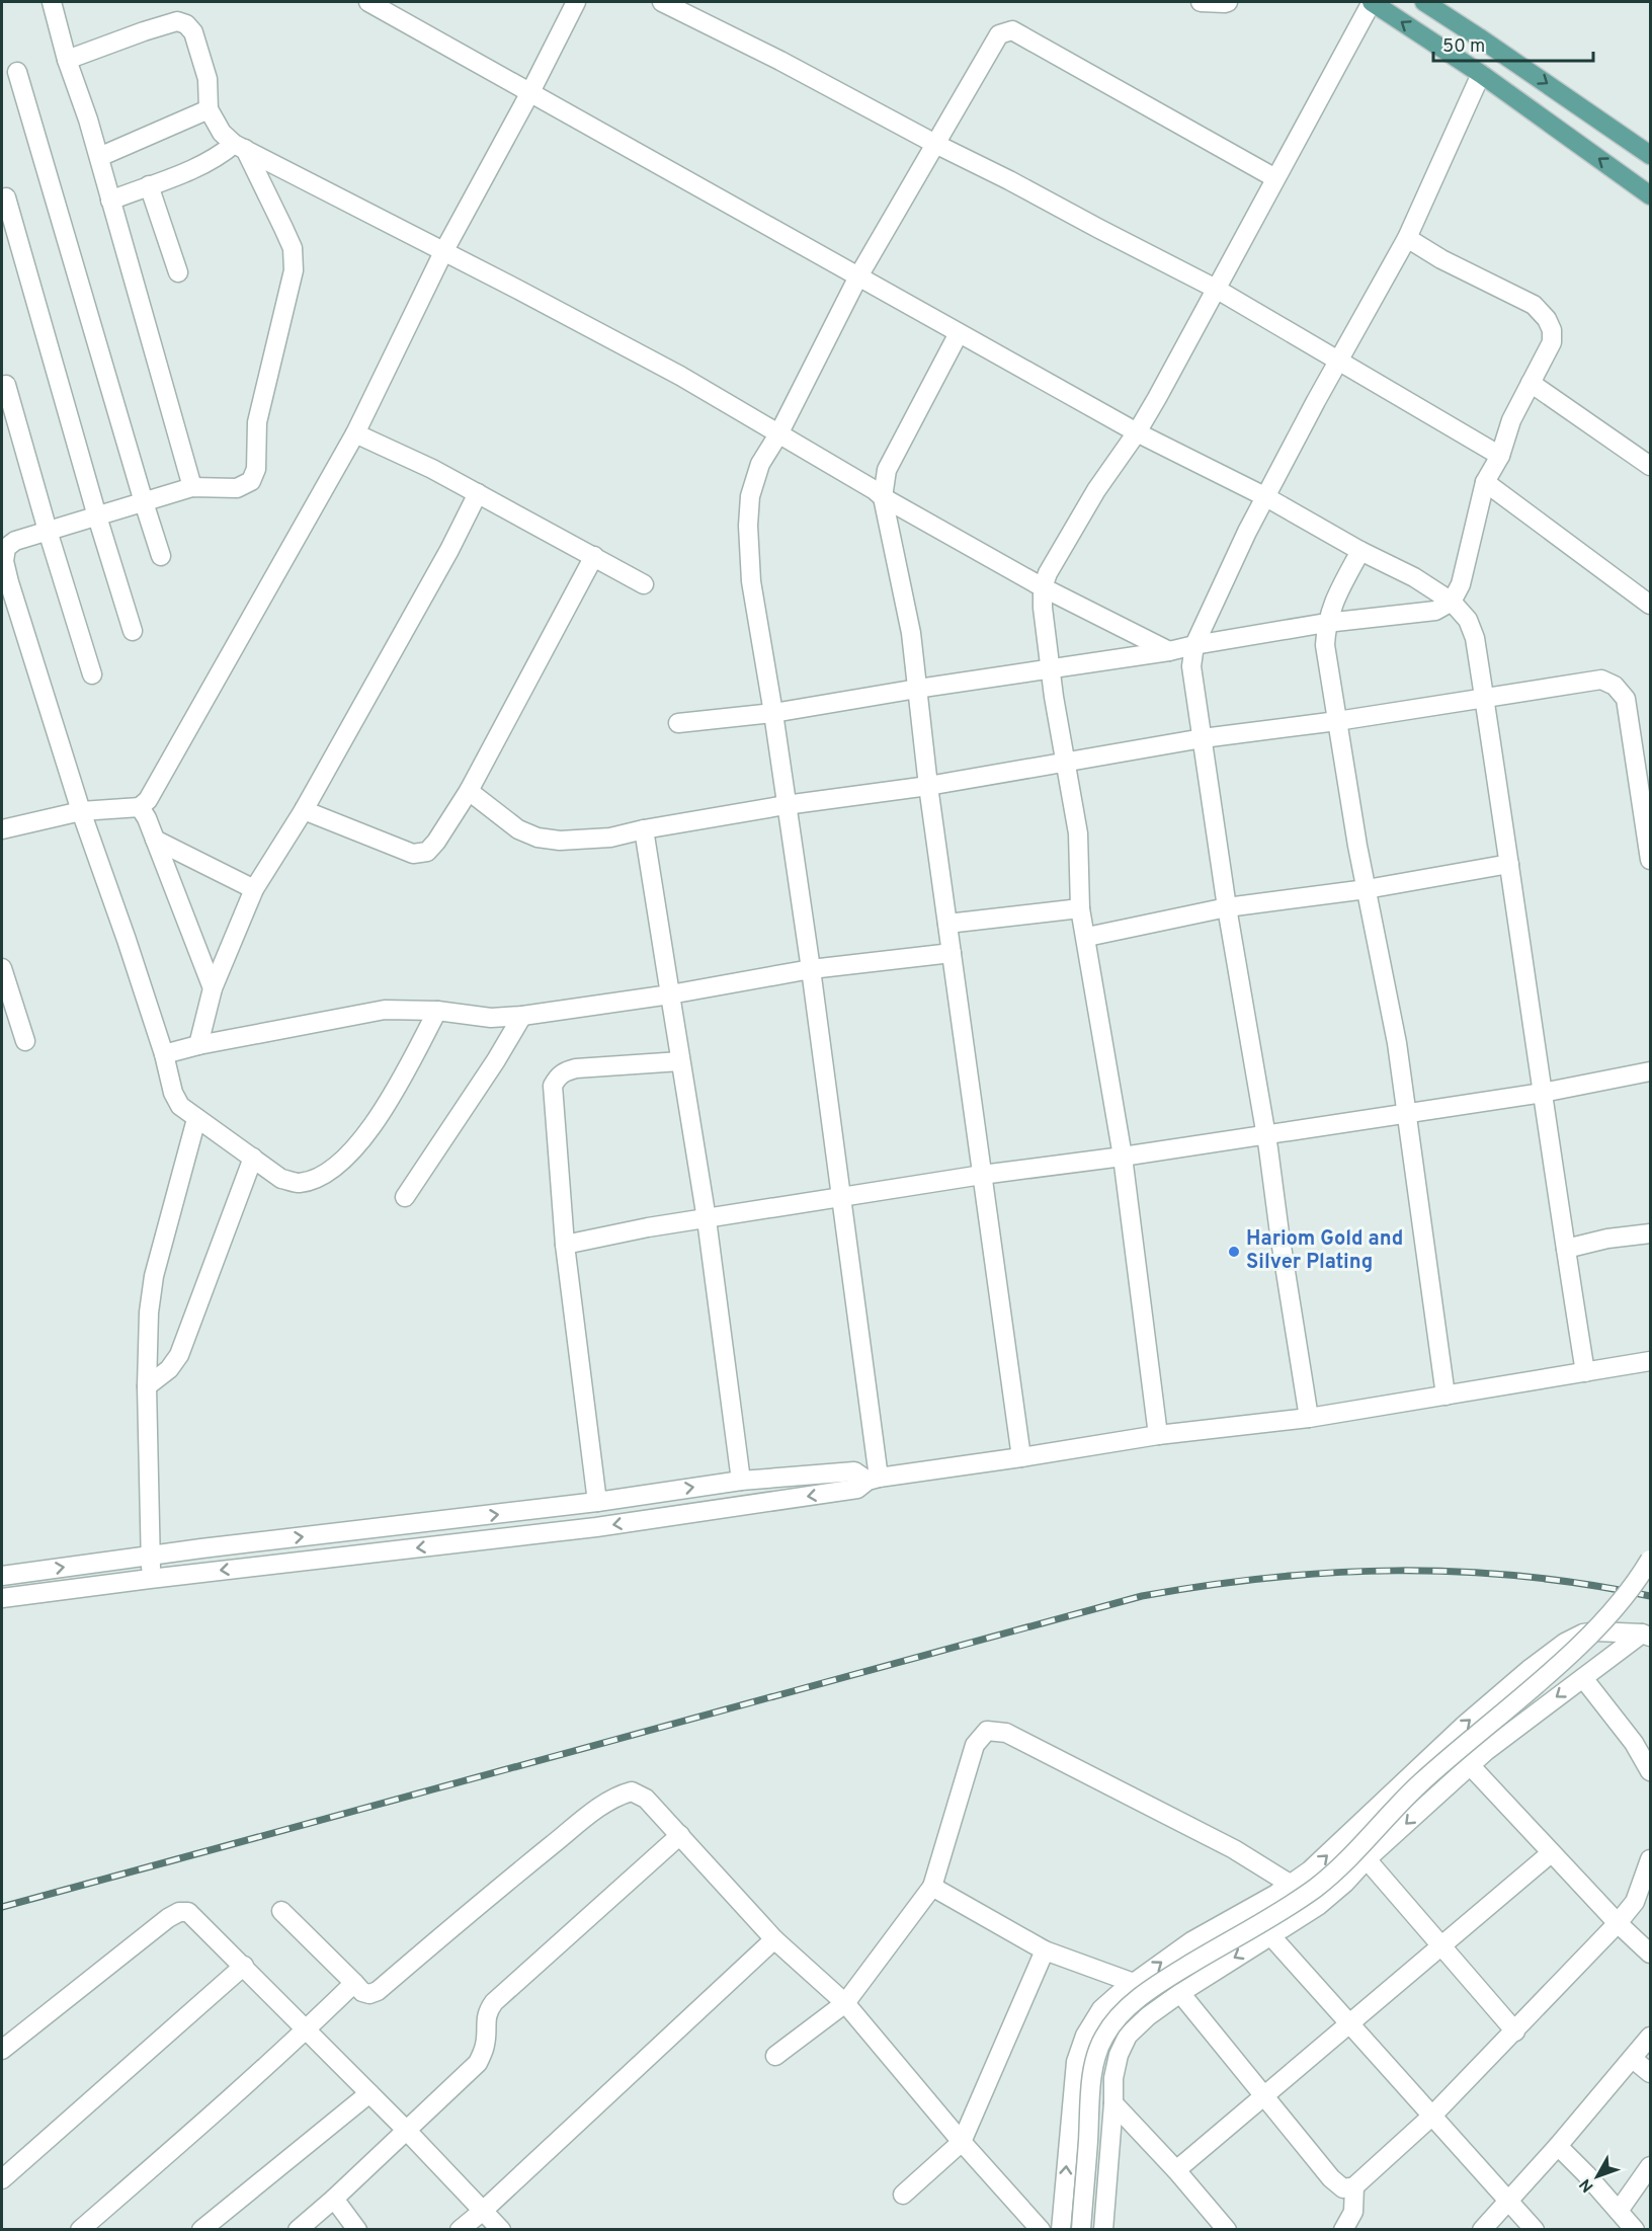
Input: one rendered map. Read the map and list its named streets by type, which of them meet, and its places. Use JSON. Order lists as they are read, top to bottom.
{
  "places": ["Hariom Gold and Silver Plating"],
  "scale_bar": "50 m",
  "north": "bottom left"
}
